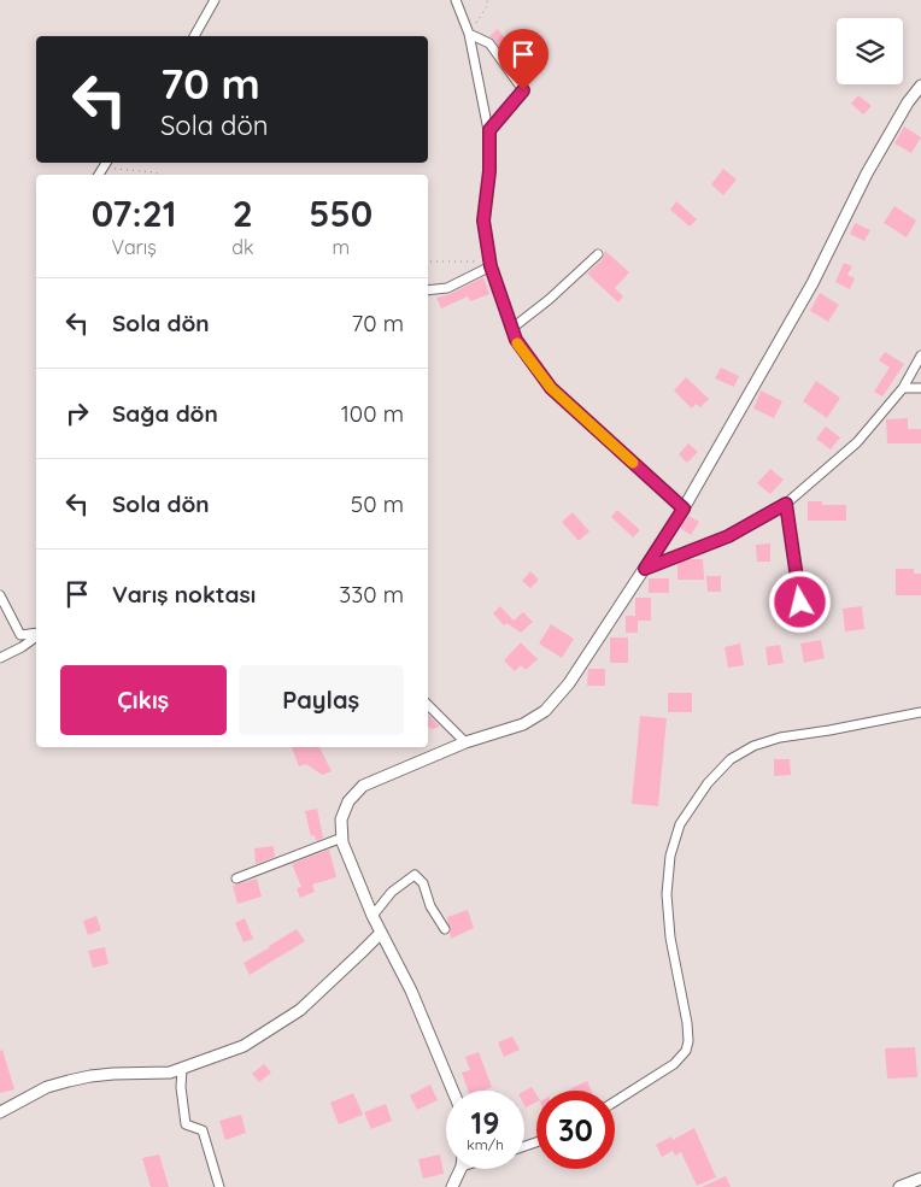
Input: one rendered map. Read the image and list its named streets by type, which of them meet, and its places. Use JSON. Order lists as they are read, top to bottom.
{
  "page": {
    "turn": ["70 m", "Sola dön"],
    "eta": [
      "07:21",
      "Varış",
      "2",
      "dk",
      "550",
      "m"
    ],
    "list": [
      {
        "name": "Sola dön",
        "value": "70 m"
      },
      {
        "name": "Sağa dön",
        "value": "100 m"
      },
      {
        "name": "Sola dön",
        "value": "50 m"
      },
      {
        "name": "Varış noktası",
        "value": "330 m"
      }
    ],
    "buttons": ["Çıkış", "Paylaş"],
    "speed": "19 km/h",
    "limit": "30"
  }
}
